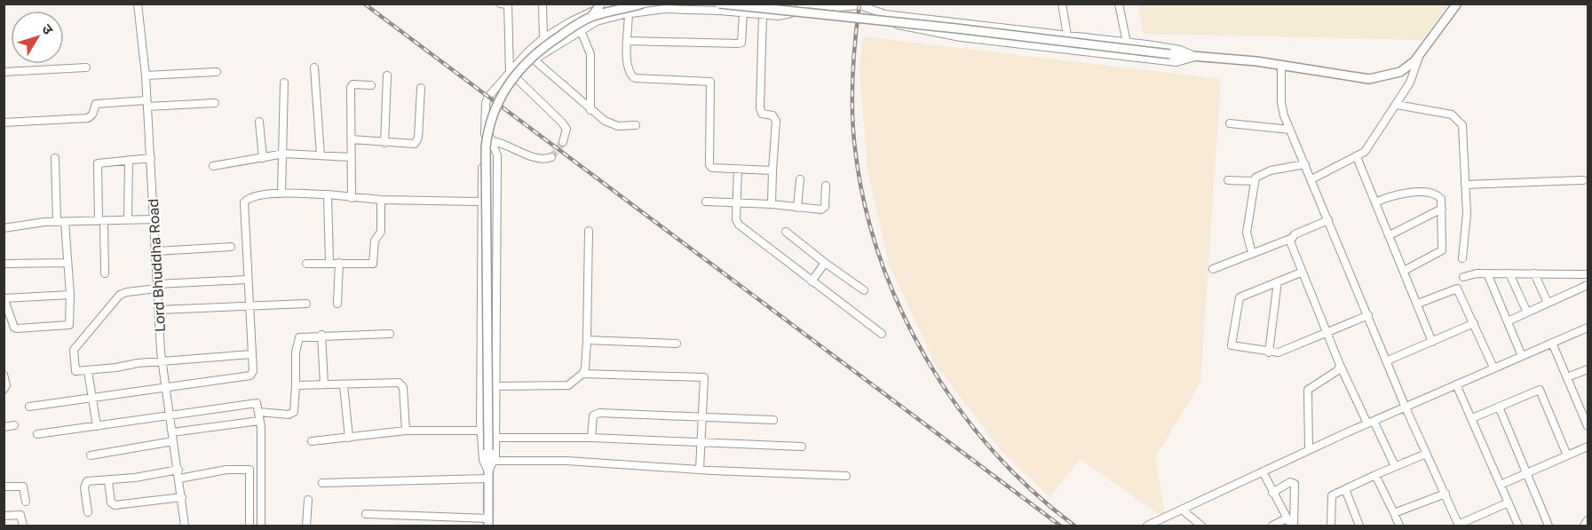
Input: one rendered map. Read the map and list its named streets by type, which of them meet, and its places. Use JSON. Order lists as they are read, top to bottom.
{
  "streets": {
    "street": ["Lord Bhuddha Road"]
  },
  "north": "top right"
}
